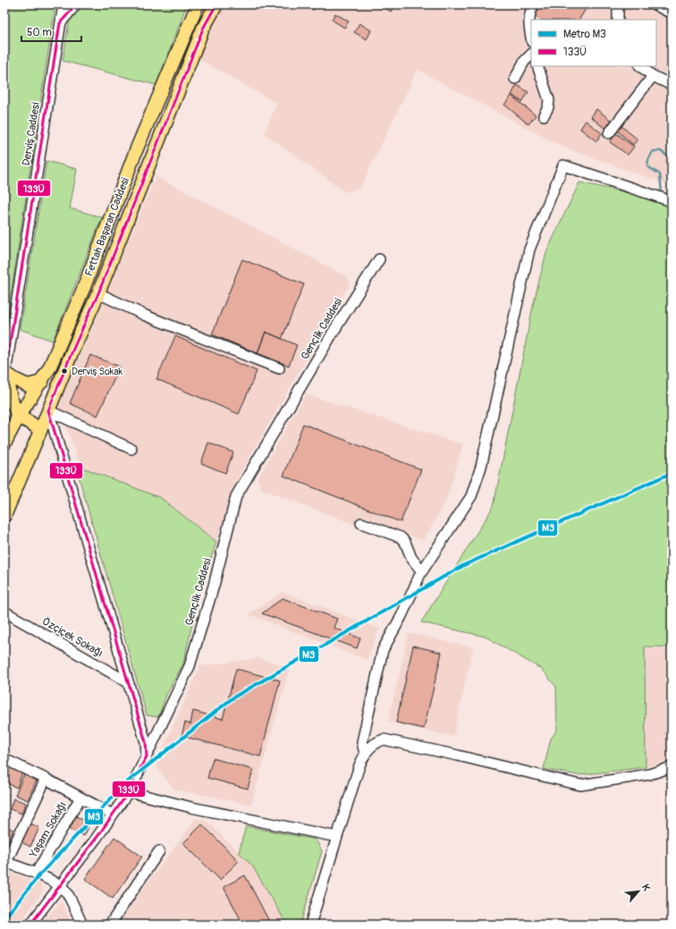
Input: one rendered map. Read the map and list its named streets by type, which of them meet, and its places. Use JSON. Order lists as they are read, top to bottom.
{
  "streets": {
    "main road": ["Fettah Başaran Caddesi"],
    "street": [
      "Derviş Caddesi",
      "Gençlik Caddesi",
      "Özçiçek Sokağı",
      "Yaşam Sokağı"
    ]
  },
  "places": ["Derviş Sokak"],
  "lines": ["transit line 133Ü", "metro line M3"],
  "legend": ["Metro M3", "133Ü"],
  "scale_bar": "50 m",
  "north": "top right"
}
